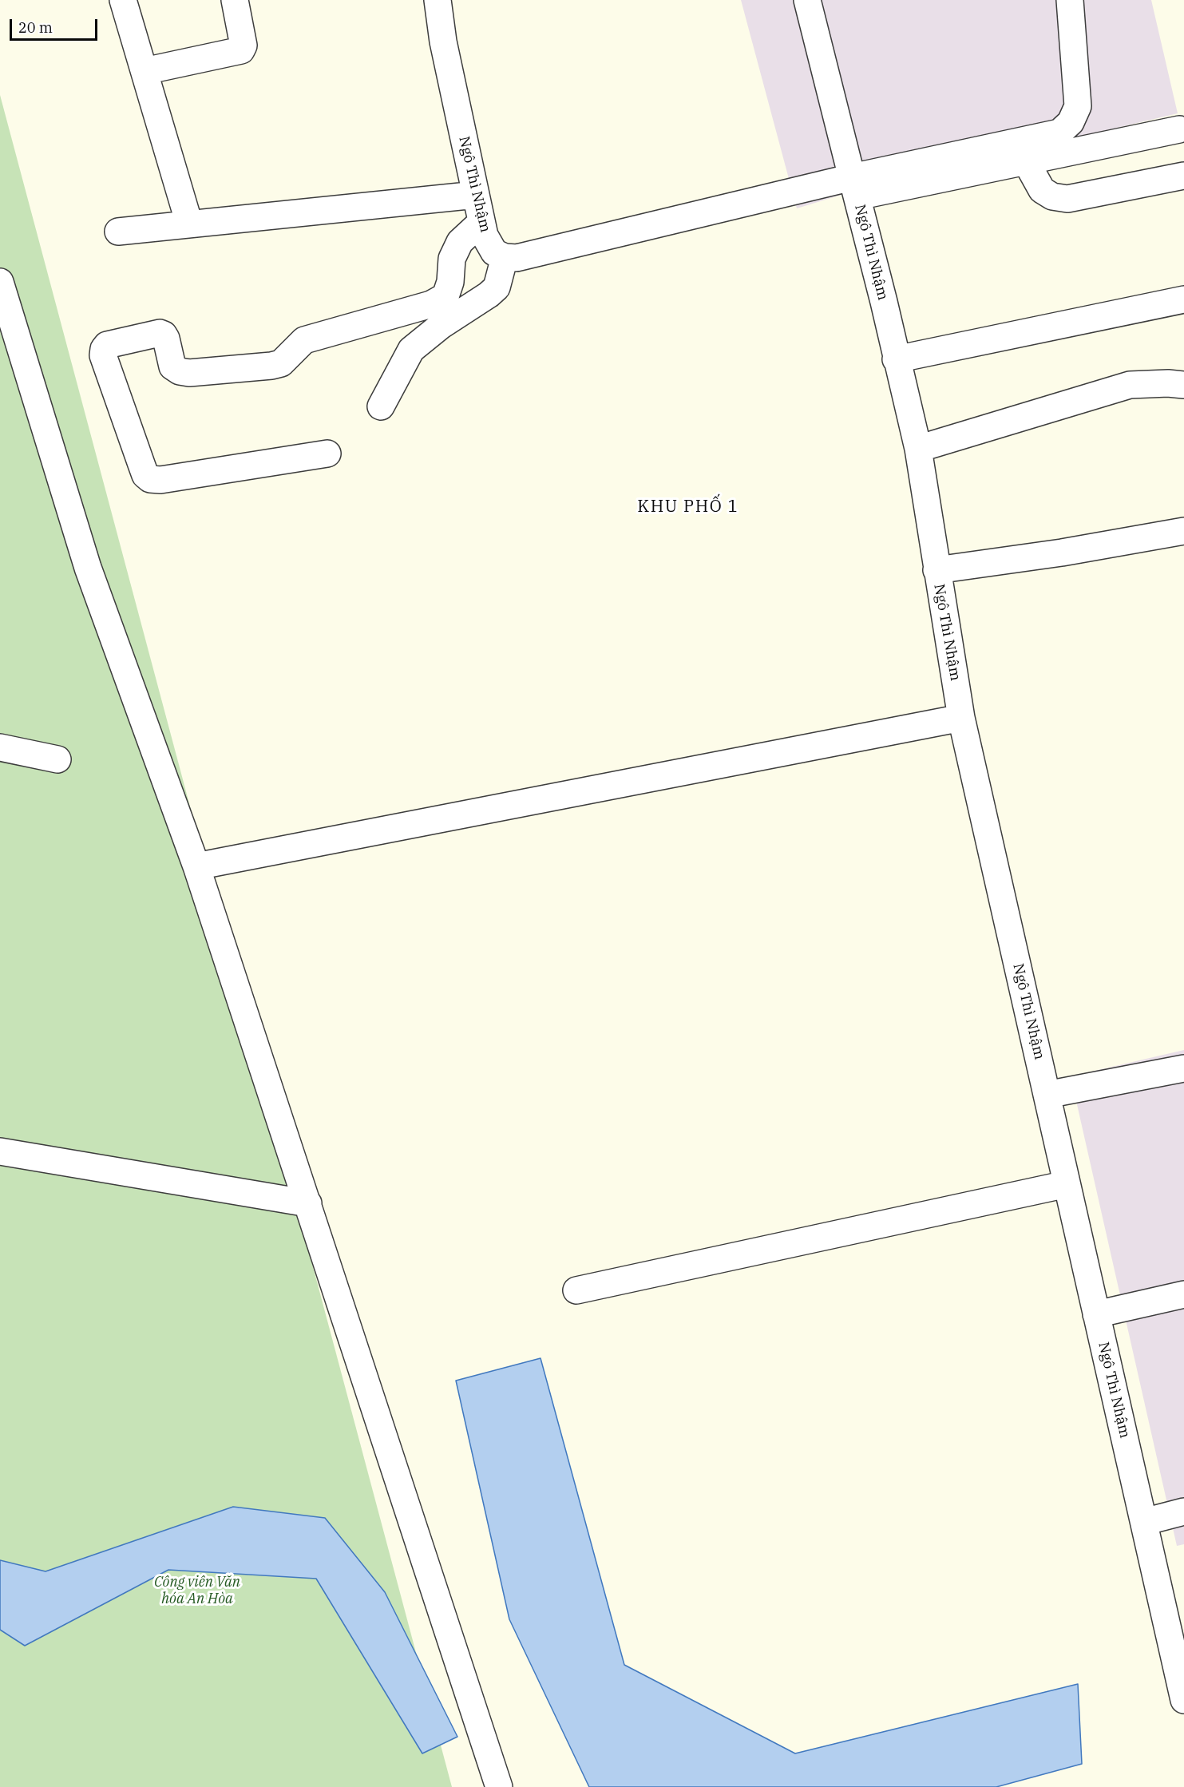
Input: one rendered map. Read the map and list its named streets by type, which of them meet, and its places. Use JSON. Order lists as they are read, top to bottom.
{
  "streets": {
    "street": ["Ngô Thì Nhậm"]
  },
  "districts": ["KHU PHỐ 1"],
  "parks": ["Công viên Văn hóa An Hòa"],
  "scale_bar": "20 m"
}
